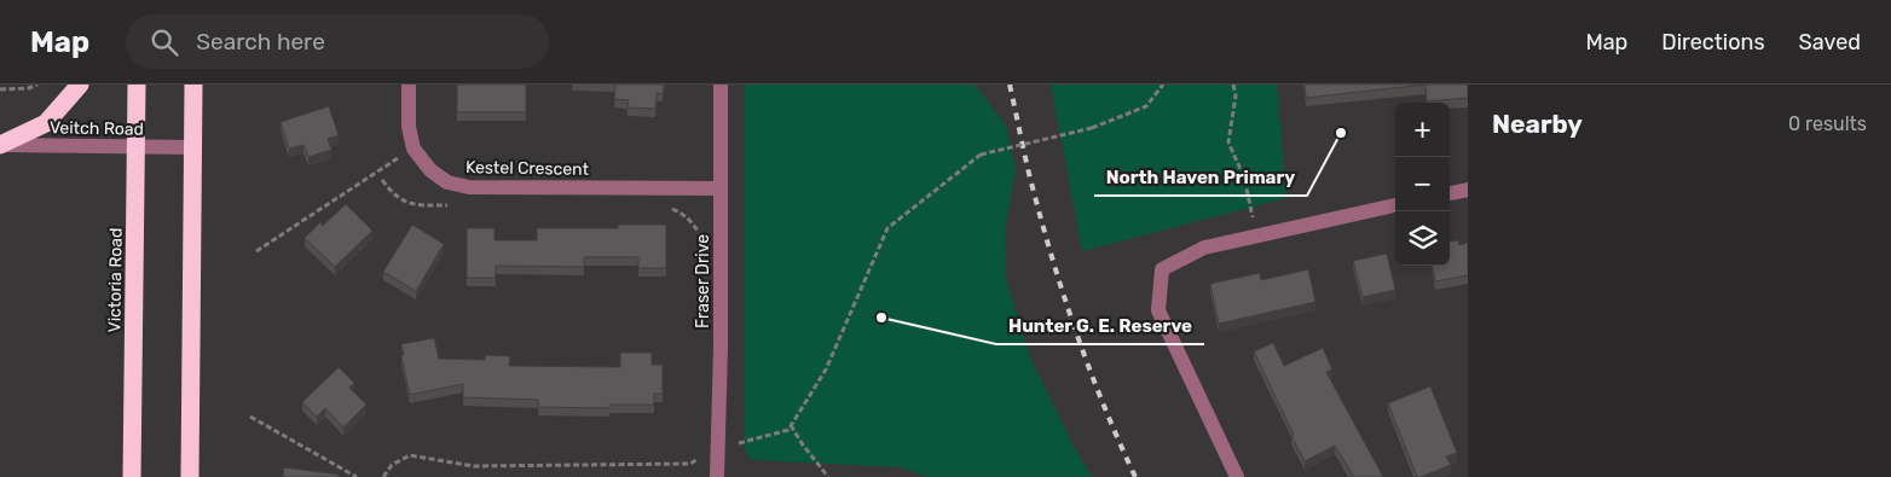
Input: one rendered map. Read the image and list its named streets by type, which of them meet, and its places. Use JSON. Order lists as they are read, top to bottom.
{
  "streets": {
    "highway": ["Victoria Road"],
    "street": ["Veitch Road", "Kestel Crescent", "Fraser Drive"]
  },
  "crossings": [
    ["Veitch Road", "Victoria Road"],
    ["Kestel Crescent", "Fraser Drive"]
  ],
  "places": ["North Haven Primary", "Hunter G. E. Reserve"],
  "page": {
    "header": "Map",
    "search": "Search here",
    "nav": ["Map", "Directions", "Saved"],
    "heading": ["Nearby", "0 results"],
    "map_buttons": ["+", "−"]
  }
}
